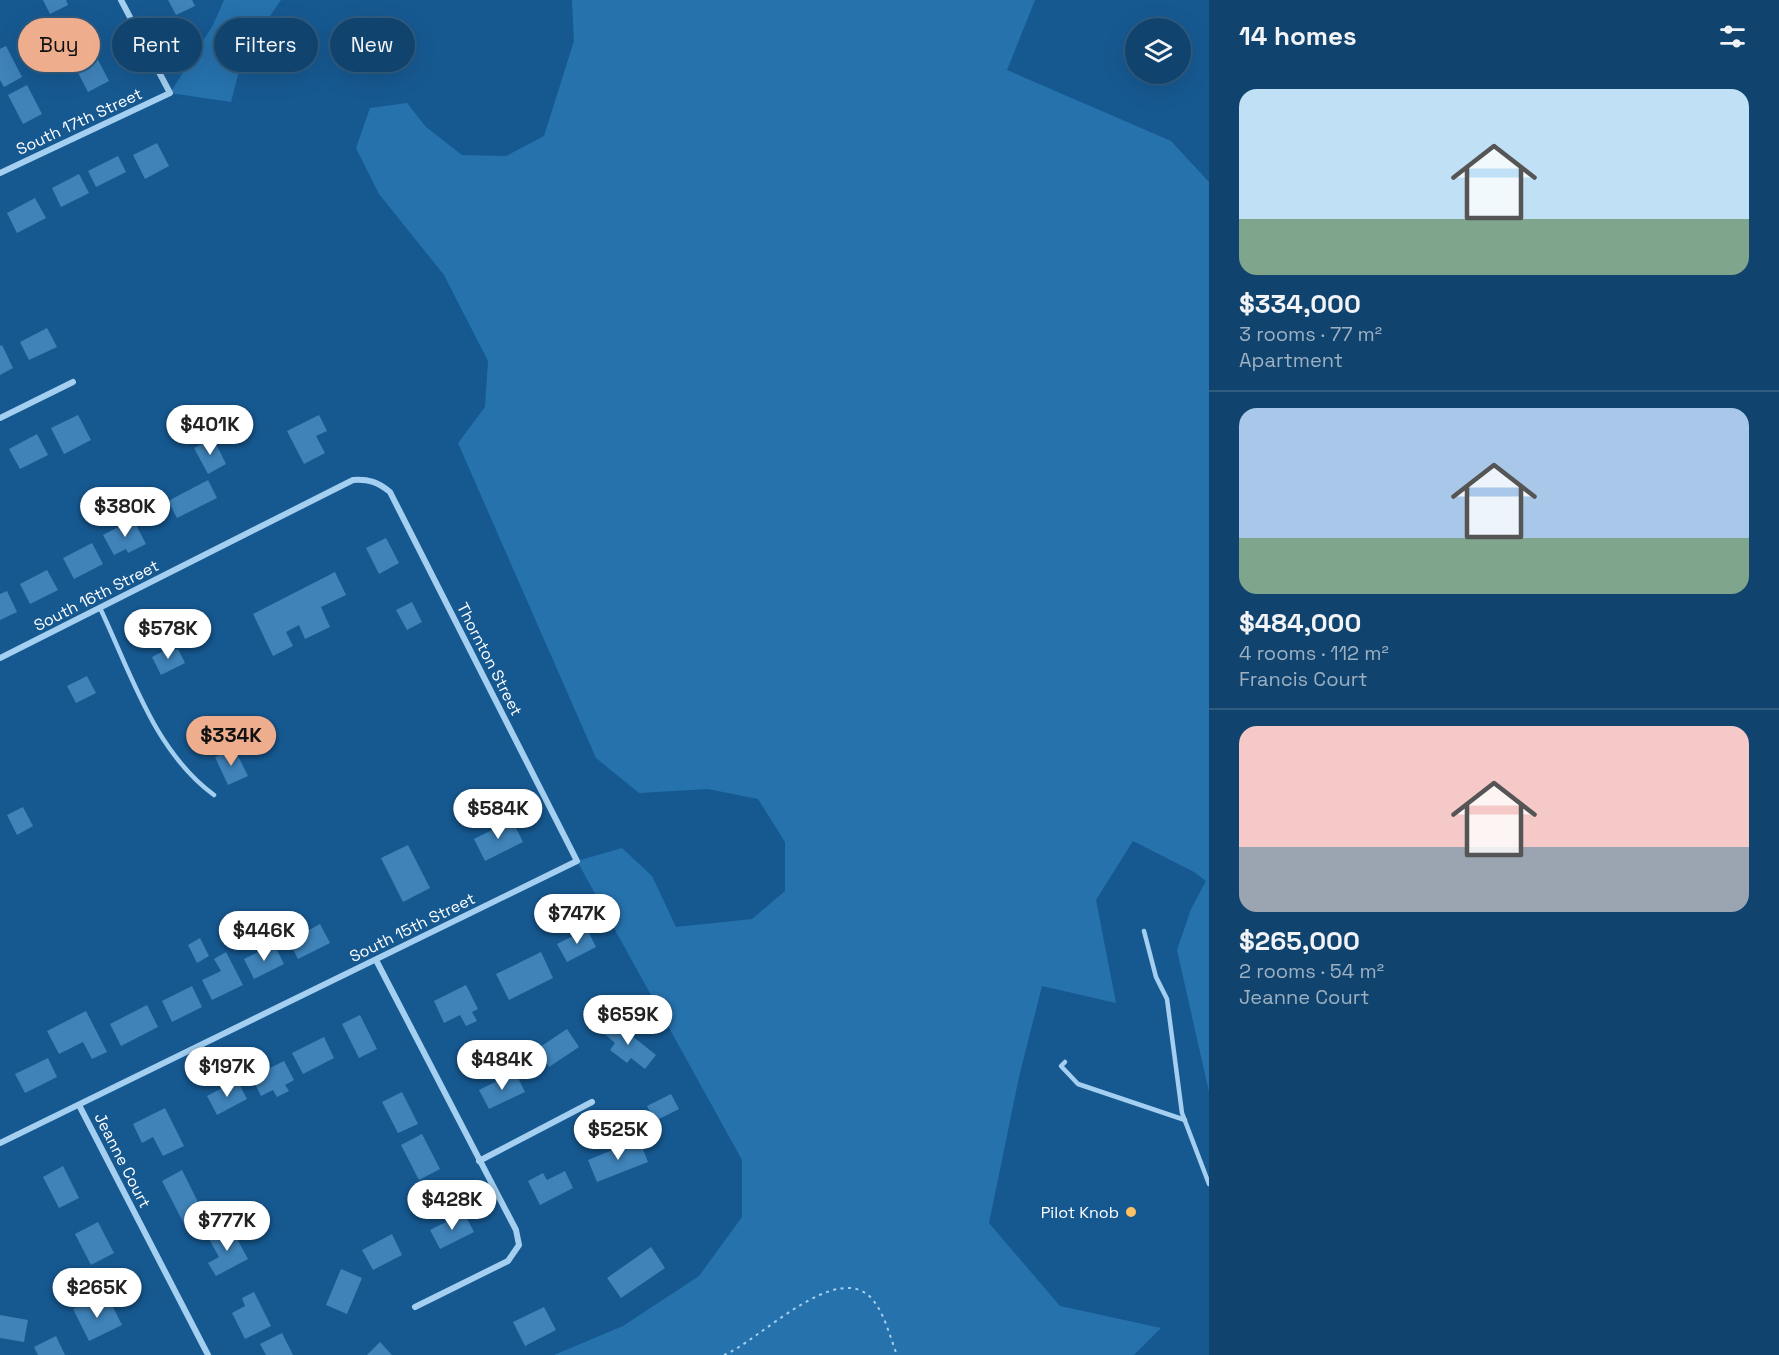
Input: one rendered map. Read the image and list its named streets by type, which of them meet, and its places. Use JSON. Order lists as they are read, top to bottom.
{
  "streets": {
    "street": [
      "South 17th Street",
      "South 16th Street",
      "Thornton Street",
      "South 15th Street",
      "Jeanne Court"
    ]
  },
  "crossings": [
    ["South 16th Street", "Thornton Street"],
    ["Thornton Street", "South 15th Street"],
    ["South 15th Street", "Jeanne Court"]
  ],
  "places": ["Pilot Knob"],
  "page": {
    "heading": "14 homes",
    "chip": [
      "Buy",
      "Rent",
      "Filters",
      "New"
    ],
    "list": [
      {
        "name": "$334,000",
        "note": "3 rooms · 77 m² · Apartment"
      },
      {
        "name": "$484,000",
        "note": "4 rooms · 112 m² · Francis Court"
      },
      {
        "name": "$265,000",
        "note": "2 rooms · 54 m² · Jeanne Court"
      }
    ],
    "price": [
      "$401K",
      "$380K",
      "$578K",
      "$334K",
      "$584K",
      "$747K",
      "$446K",
      "$659K",
      "$484K",
      "$197K",
      "$525K",
      "$428K",
      "$777K",
      "$265K"
    ]
  }
}
